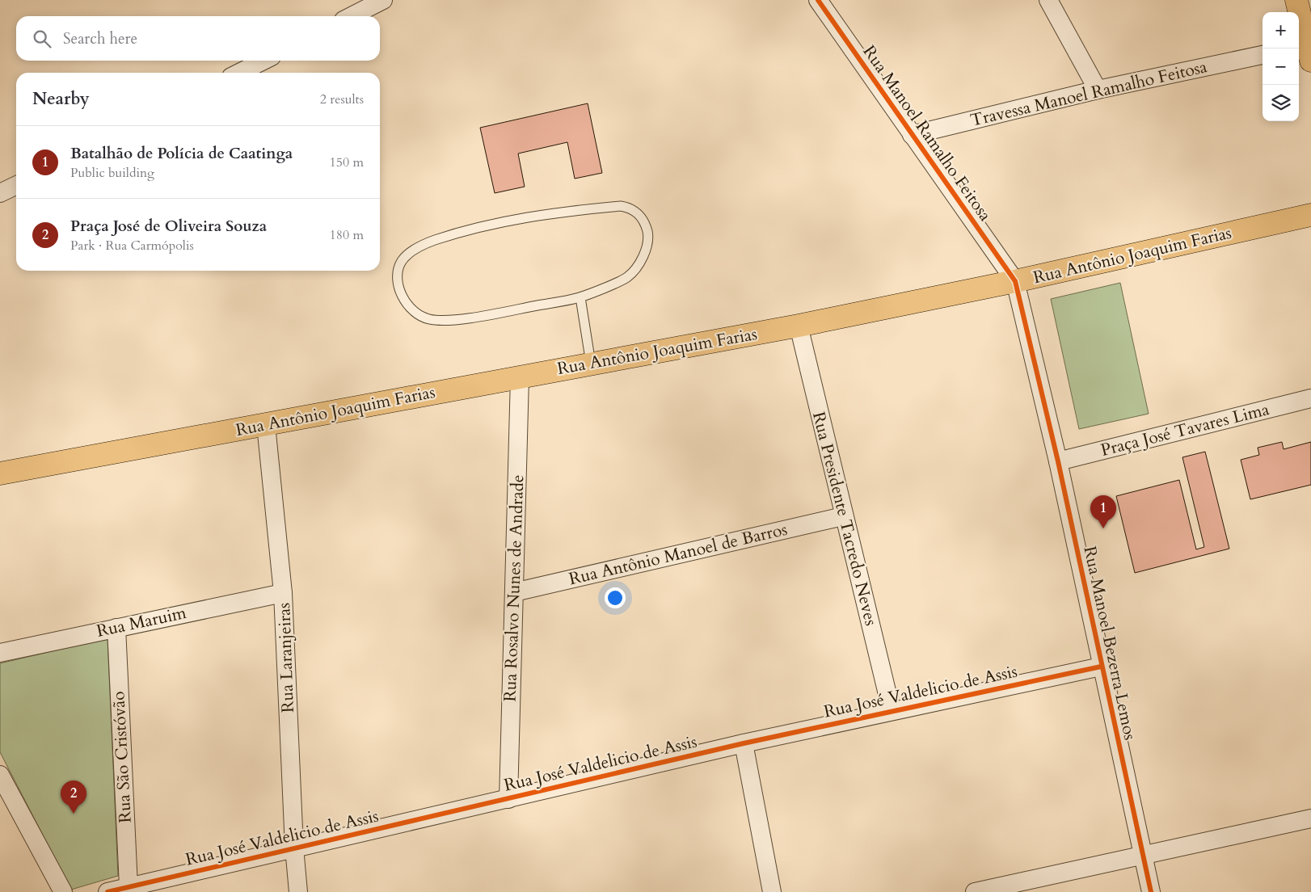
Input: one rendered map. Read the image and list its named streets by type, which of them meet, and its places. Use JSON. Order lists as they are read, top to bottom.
{
  "streets": {
    "main road": ["Rua Antônio Joaquim Farias"],
    "street": [
      "Travessa Manoel Ramalho Feitosa",
      "Rua Manoel Ramalho Feitosa",
      "Praça José Tavares Lima",
      "Rua Presidente Tacredo Neves",
      "Rua Antônio Manoel de Barros",
      "Rua Rosalvo Nunes de Andrade",
      "Rua Maruim",
      "Rua Manoel Bezerra Lemos",
      "Rua Laranjeiras",
      "Rua José Valdelicio de Assis",
      "Rua São Cristóvão"
    ]
  },
  "crossings": [
    ["Travessa Manoel Ramalho Feitosa", "Rua Manoel Ramalho Feitosa"],
    ["Rua Manoel Ramalho Feitosa", "Rua Antônio Joaquim Farias"],
    ["Rua Manoel Ramalho Feitosa", "Rua Manoel Bezerra Lemos"],
    ["Rua Antônio Joaquim Farias", "Rua Presidente Tacredo Neves"],
    ["Rua Antônio Joaquim Farias", "Rua Rosalvo Nunes de Andrade"],
    ["Rua Antônio Joaquim Farias", "Rua Manoel Bezerra Lemos"],
    ["Rua Antônio Joaquim Farias", "Rua Laranjeiras"],
    ["Praça José Tavares Lima", "Rua Manoel Bezerra Lemos"],
    ["Rua Presidente Tacredo Neves", "Rua Antônio Manoel de Barros"],
    ["Rua Presidente Tacredo Neves", "Rua José Valdelicio de Assis"],
    ["Rua Antônio Manoel de Barros", "Rua Rosalvo Nunes de Andrade"],
    ["Rua Rosalvo Nunes de Andrade", "Rua José Valdelicio de Assis"],
    ["Rua Maruim", "Rua Laranjeiras"],
    ["Rua Maruim", "Rua São Cristóvão"],
    ["Rua Manoel Bezerra Lemos", "Rua José Valdelicio de Assis"],
    ["Rua Laranjeiras", "Rua José Valdelicio de Assis"],
    ["Rua José Valdelicio de Assis", "Rua São Cristóvão"]
  ],
  "page": {
    "map_buttons": ["+", "−"],
    "search": "Search here",
    "heading": ["Nearby", "2 results"],
    "list": [
      {
        "mark": "1",
        "name": "Batalhão de Polícia de Caatinga",
        "note": "Public building",
        "value": "150 m"
      },
      {
        "mark": "2",
        "name": "Praça José de Oliveira Souza",
        "note": "Park · Rua Carmópolis",
        "value": "180 m"
      }
    ],
    "pins": ["1", "2"]
  }
}
